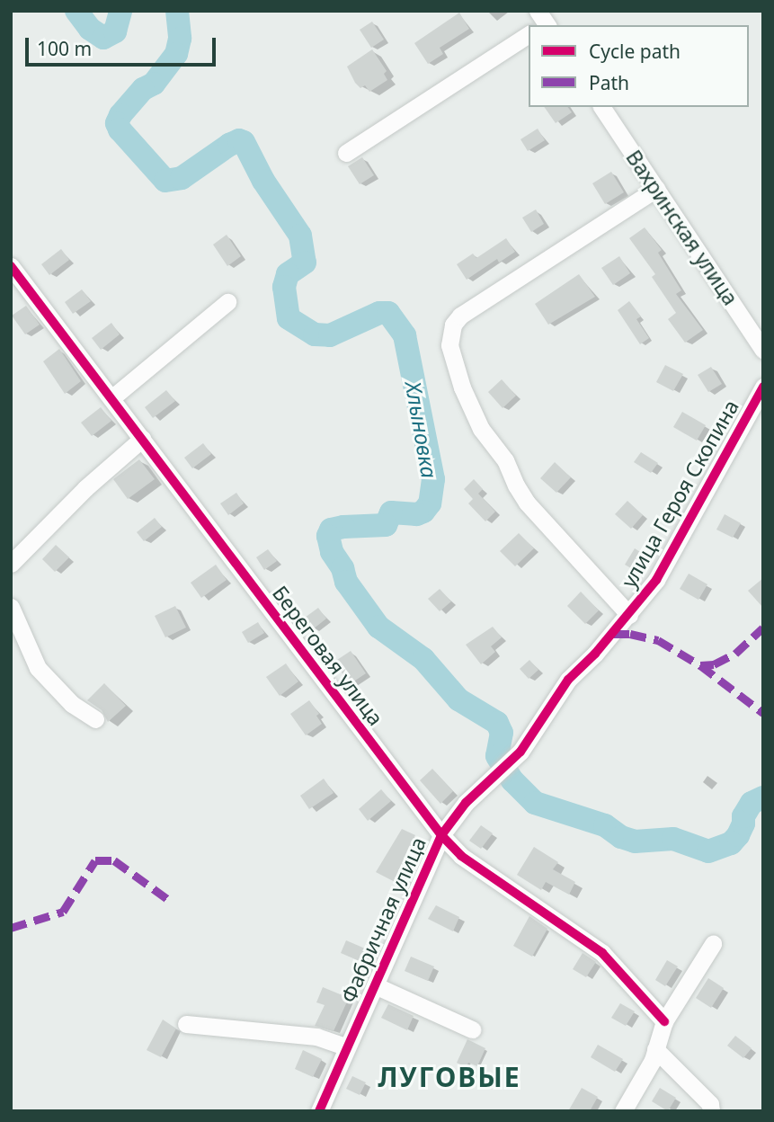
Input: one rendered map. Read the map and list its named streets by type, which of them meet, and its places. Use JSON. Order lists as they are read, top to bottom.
{
  "streets": {
    "street": [
      "Вахринская улица",
      "улица Героя Скопина",
      "Береговая улица",
      "Фабричная улица"
    ]
  },
  "crossings": [
    ["улица Героя Скопина", "Фабричная улица"],
    ["Береговая улица", "Фабричная улица"]
  ],
  "districts": ["ЛУГОВЫЕ"],
  "water": ["Хлыновка"],
  "legend": ["Cycle path", "Path"],
  "scale_bar": "100 m"
}
